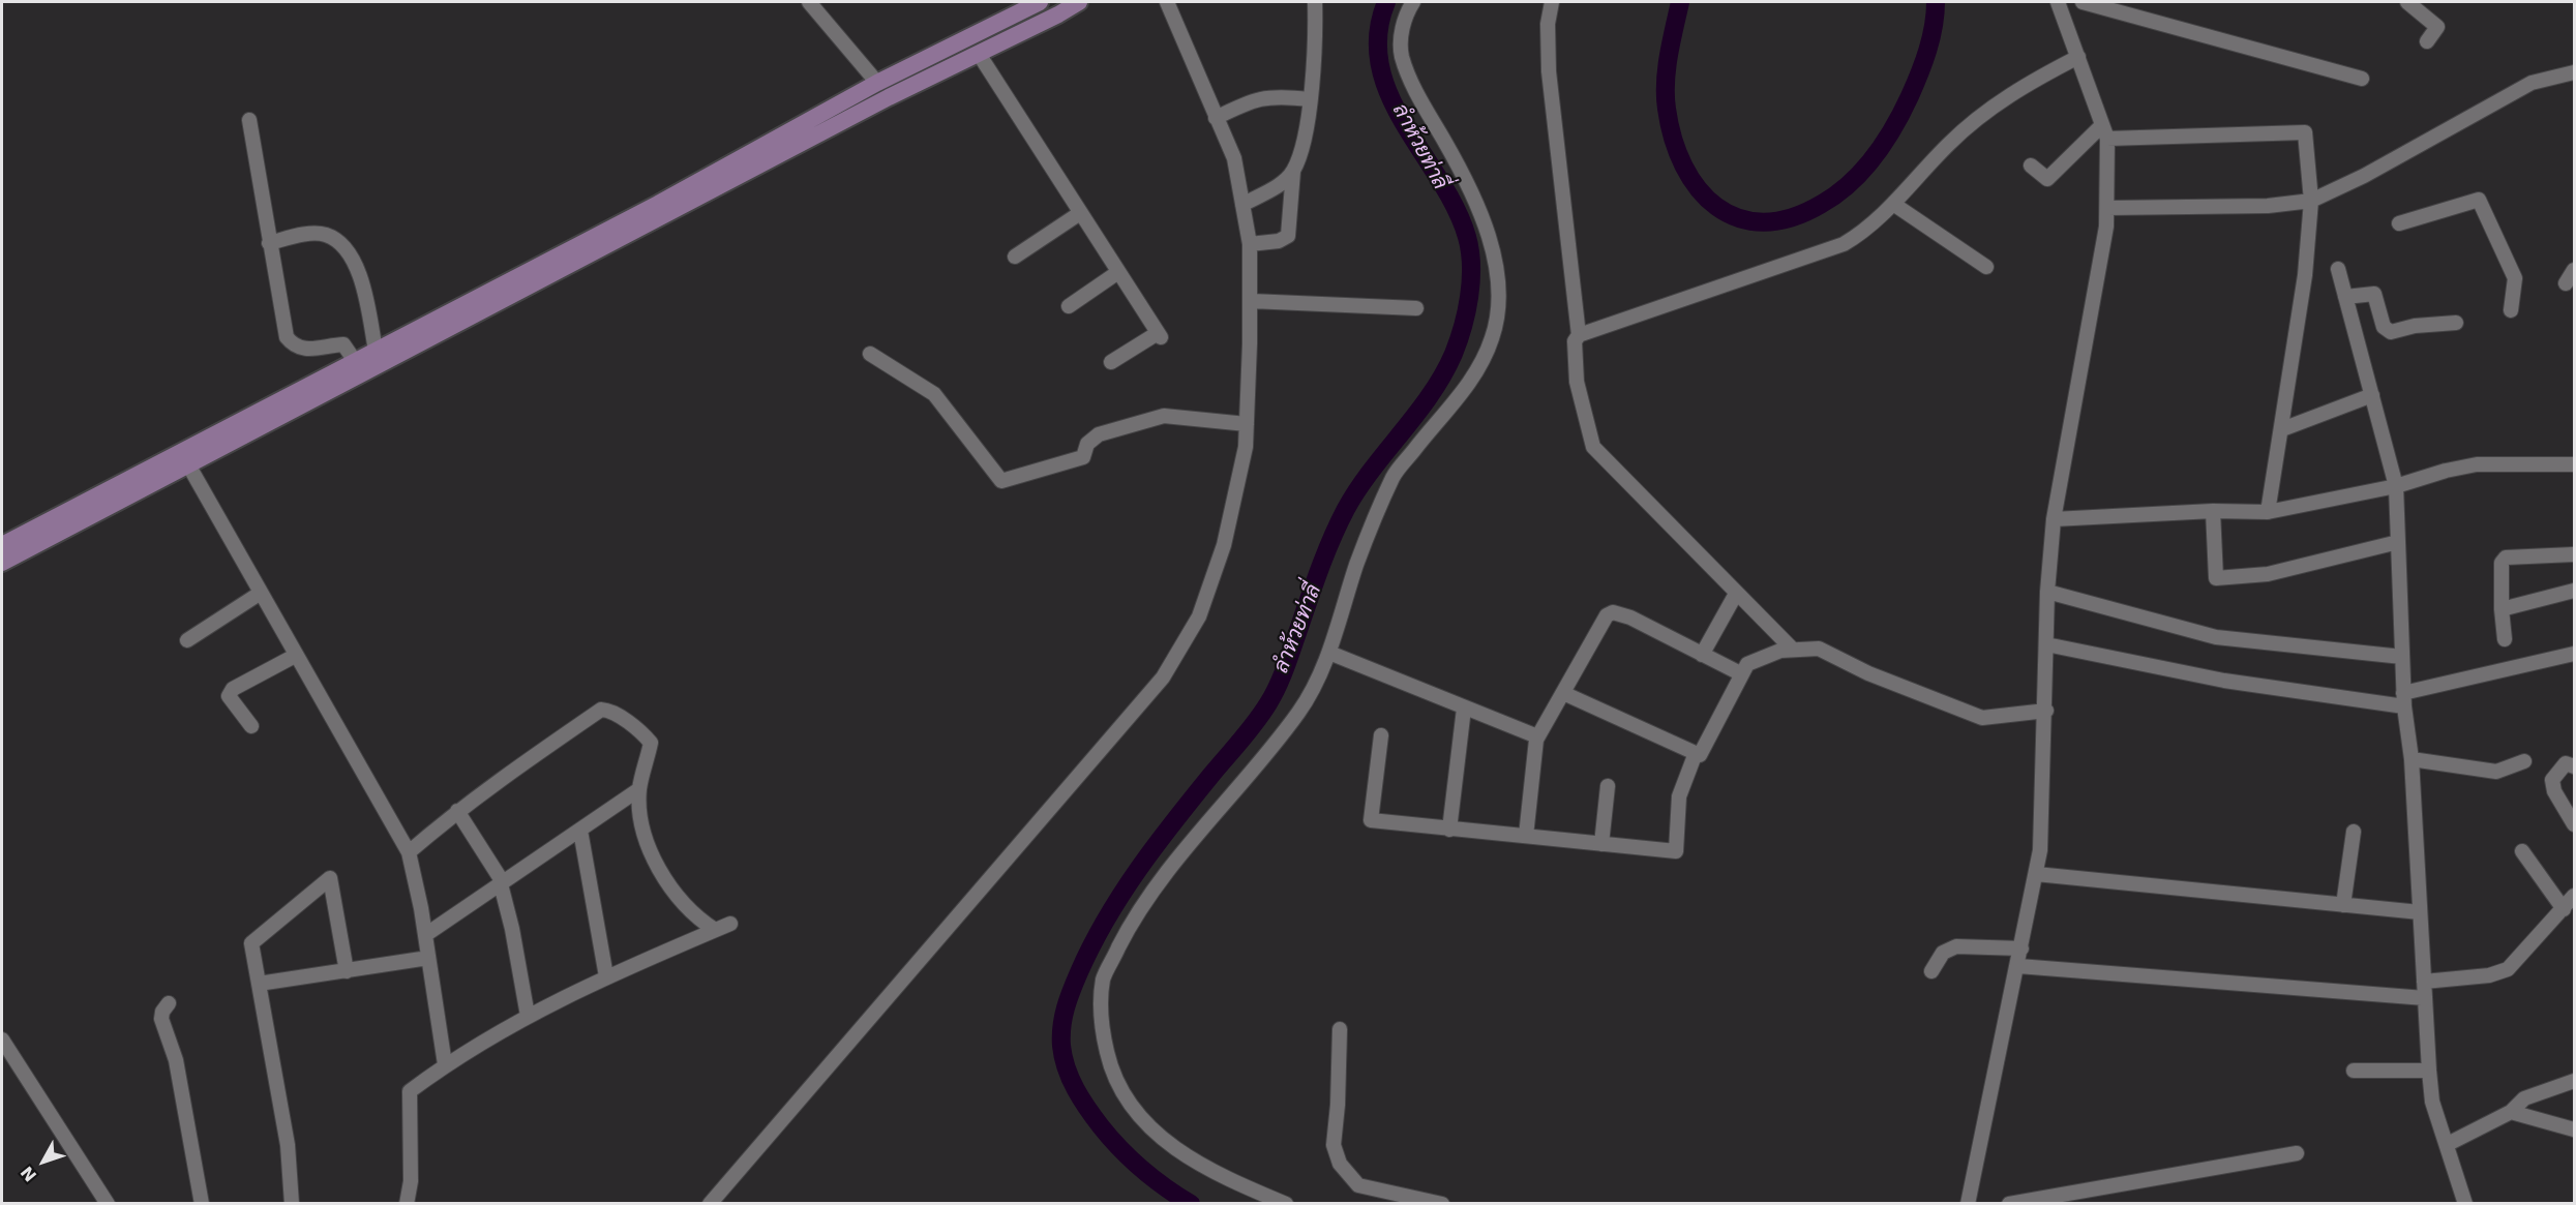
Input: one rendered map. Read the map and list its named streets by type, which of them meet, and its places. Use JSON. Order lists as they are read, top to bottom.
{
  "water": ["ลำห้วยท่าลี่"],
  "north": "bottom left"
}
